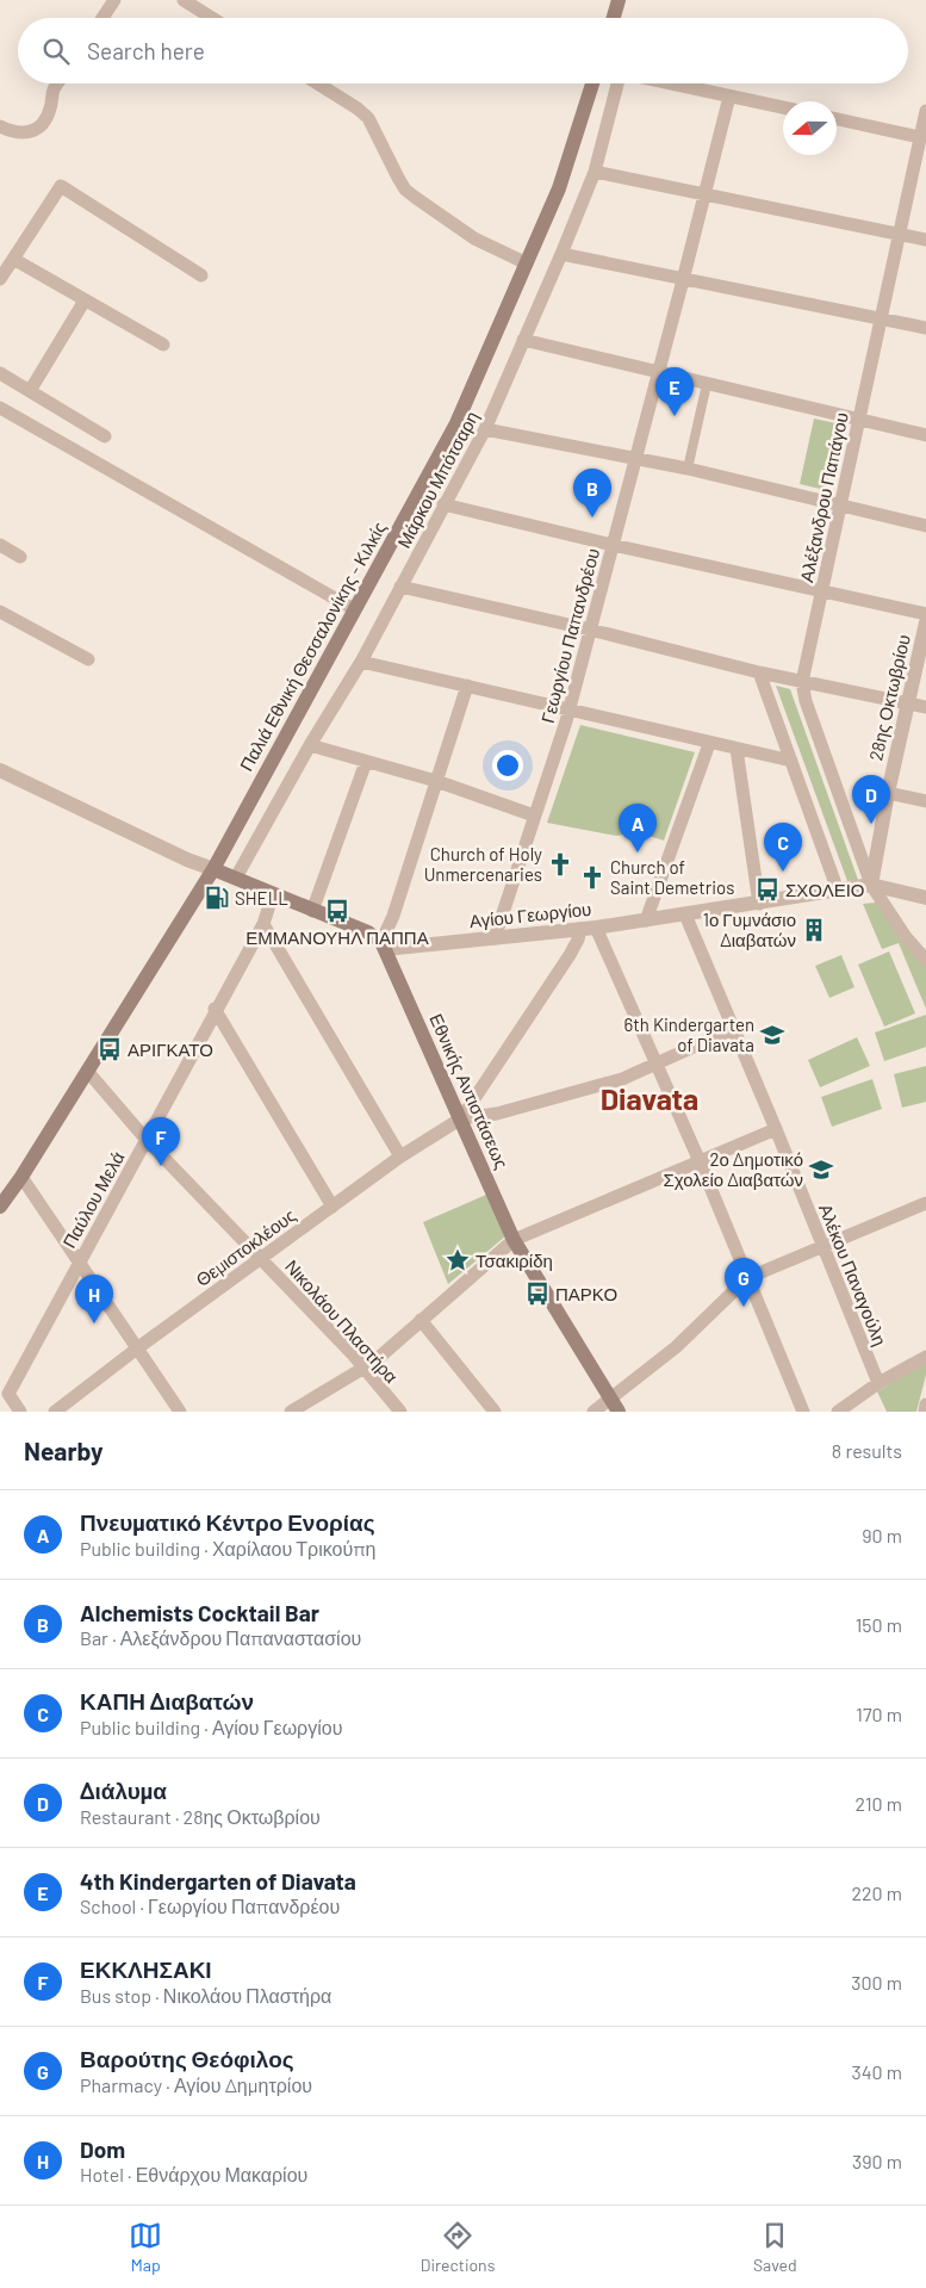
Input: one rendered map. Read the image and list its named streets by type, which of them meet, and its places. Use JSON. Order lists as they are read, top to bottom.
{
  "streets": {
    "main road": ["Παλιά Εθνική Θεσσαλονίκης - Κιλκίς", "Εθνικής Αντιστάσεως"],
    "street": [
      "Μάρκου Μπότσαρη",
      "Αλέξανδρου Παπάγου",
      "Γεωργίου Παπανδρέου",
      "28ης Οκτωβρίου",
      "Αγίου Γεωργίου",
      "Παύλου Μελά",
      "Θεμιστοκλέους",
      "Αλέκου Παναγούλη",
      "Νικολάου Πλαστήρα"
    ]
  },
  "crossings": [
    ["Μάρκου Μπότσαρη", "Γεωργίου Παπανδρέου"],
    ["Αλέξανδρου Παπάγου", "28ης Οκτωβρίου"],
    ["Αλέξανδρου Παπάγου", "Αγίου Γεωργίου"],
    ["Γεωργίου Παπανδρέου", "Αγίου Γεωργίου"],
    ["Παλιά Εθνική Θεσσαλονίκης - Κιλκίς", "Νικολάου Πλαστήρα"],
    ["28ης Οκτωβρίου", "Αγίου Γεωργίου"],
    ["Αγίου Γεωργίου", "Εθνικής Αντιστάσεως"],
    ["Αγίου Γεωργίου", "Αλέκου Παναγούλη"],
    ["Εθνικής Αντιστάσεως", "Θεμιστοκλέους"],
    ["Παύλου Μελά", "Νικολάου Πλαστήρα"],
    ["Θεμιστοκλέους", "Νικολάου Πλαστήρα"]
  ],
  "districts": ["Diavata"],
  "places": {
    "church": ["Church of Holy Unmercenaries", "Church of Saint Demetrios"],
    "bus stop": [
      "ΣΧΟΛΕΙΟ",
      "ΕΜΜΑΝΟΥΗΛ ΠΑΠΠΑ",
      "ΑΡΙΓΚΑΤΟ",
      "ΠΑΡΚΟ"
    ],
    "fuel station": ["SHELL"],
    "building": ["1ο Γυμνάσιο Διαβατών"],
    "school or university": ["6th Kindergarten of Diavata", "2ο Δημοτικό Σχολείο Διαβατών"],
    "place": ["Τσακιρίδη"]
  },
  "north": "left",
  "page": {
    "search": "Search here",
    "pins": [
      "E",
      "B",
      "D",
      "A",
      "C",
      "F",
      "G",
      "H"
    ],
    "heading": ["Nearby", "8 results"],
    "list": [
      {
        "mark": "A",
        "name": "Πνευματικό Κέντρο Ενορίας",
        "note": "Public building · Χαρίλαου Τρικούπη",
        "value": "90 m"
      },
      {
        "mark": "B",
        "name": "Alchemists Cocktail Bar",
        "note": "Bar · Αλεξάνδρου Παπαναστασίου",
        "value": "150 m"
      },
      {
        "mark": "C",
        "name": "ΚΑΠΗ Διαβατών",
        "note": "Public building · Αγίου Γεωργίου",
        "value": "170 m"
      },
      {
        "mark": "D",
        "name": "Διάλυμα",
        "note": "Restaurant · 28ης Οκτωβρίου",
        "value": "210 m"
      },
      {
        "mark": "E",
        "name": "4th Kindergarten of Diavata",
        "note": "School · Γεωργίου Παπανδρέου",
        "value": "220 m"
      },
      {
        "mark": "F",
        "name": "ΕΚΚΛΗΣΑΚΙ",
        "note": "Bus stop · Νικολάου Πλαστήρα",
        "value": "300 m"
      },
      {
        "mark": "G",
        "name": "Βαρούτης Θεόφιλος",
        "note": "Pharmacy · Αγίου Δημητρίου",
        "value": "340 m"
      },
      {
        "mark": "H",
        "name": "Dom",
        "note": "Hotel · Εθνάρχου Μακαρίου",
        "value": "390 m"
      }
    ],
    "nav": ["Map", "Directions", "Saved"]
  }
}
